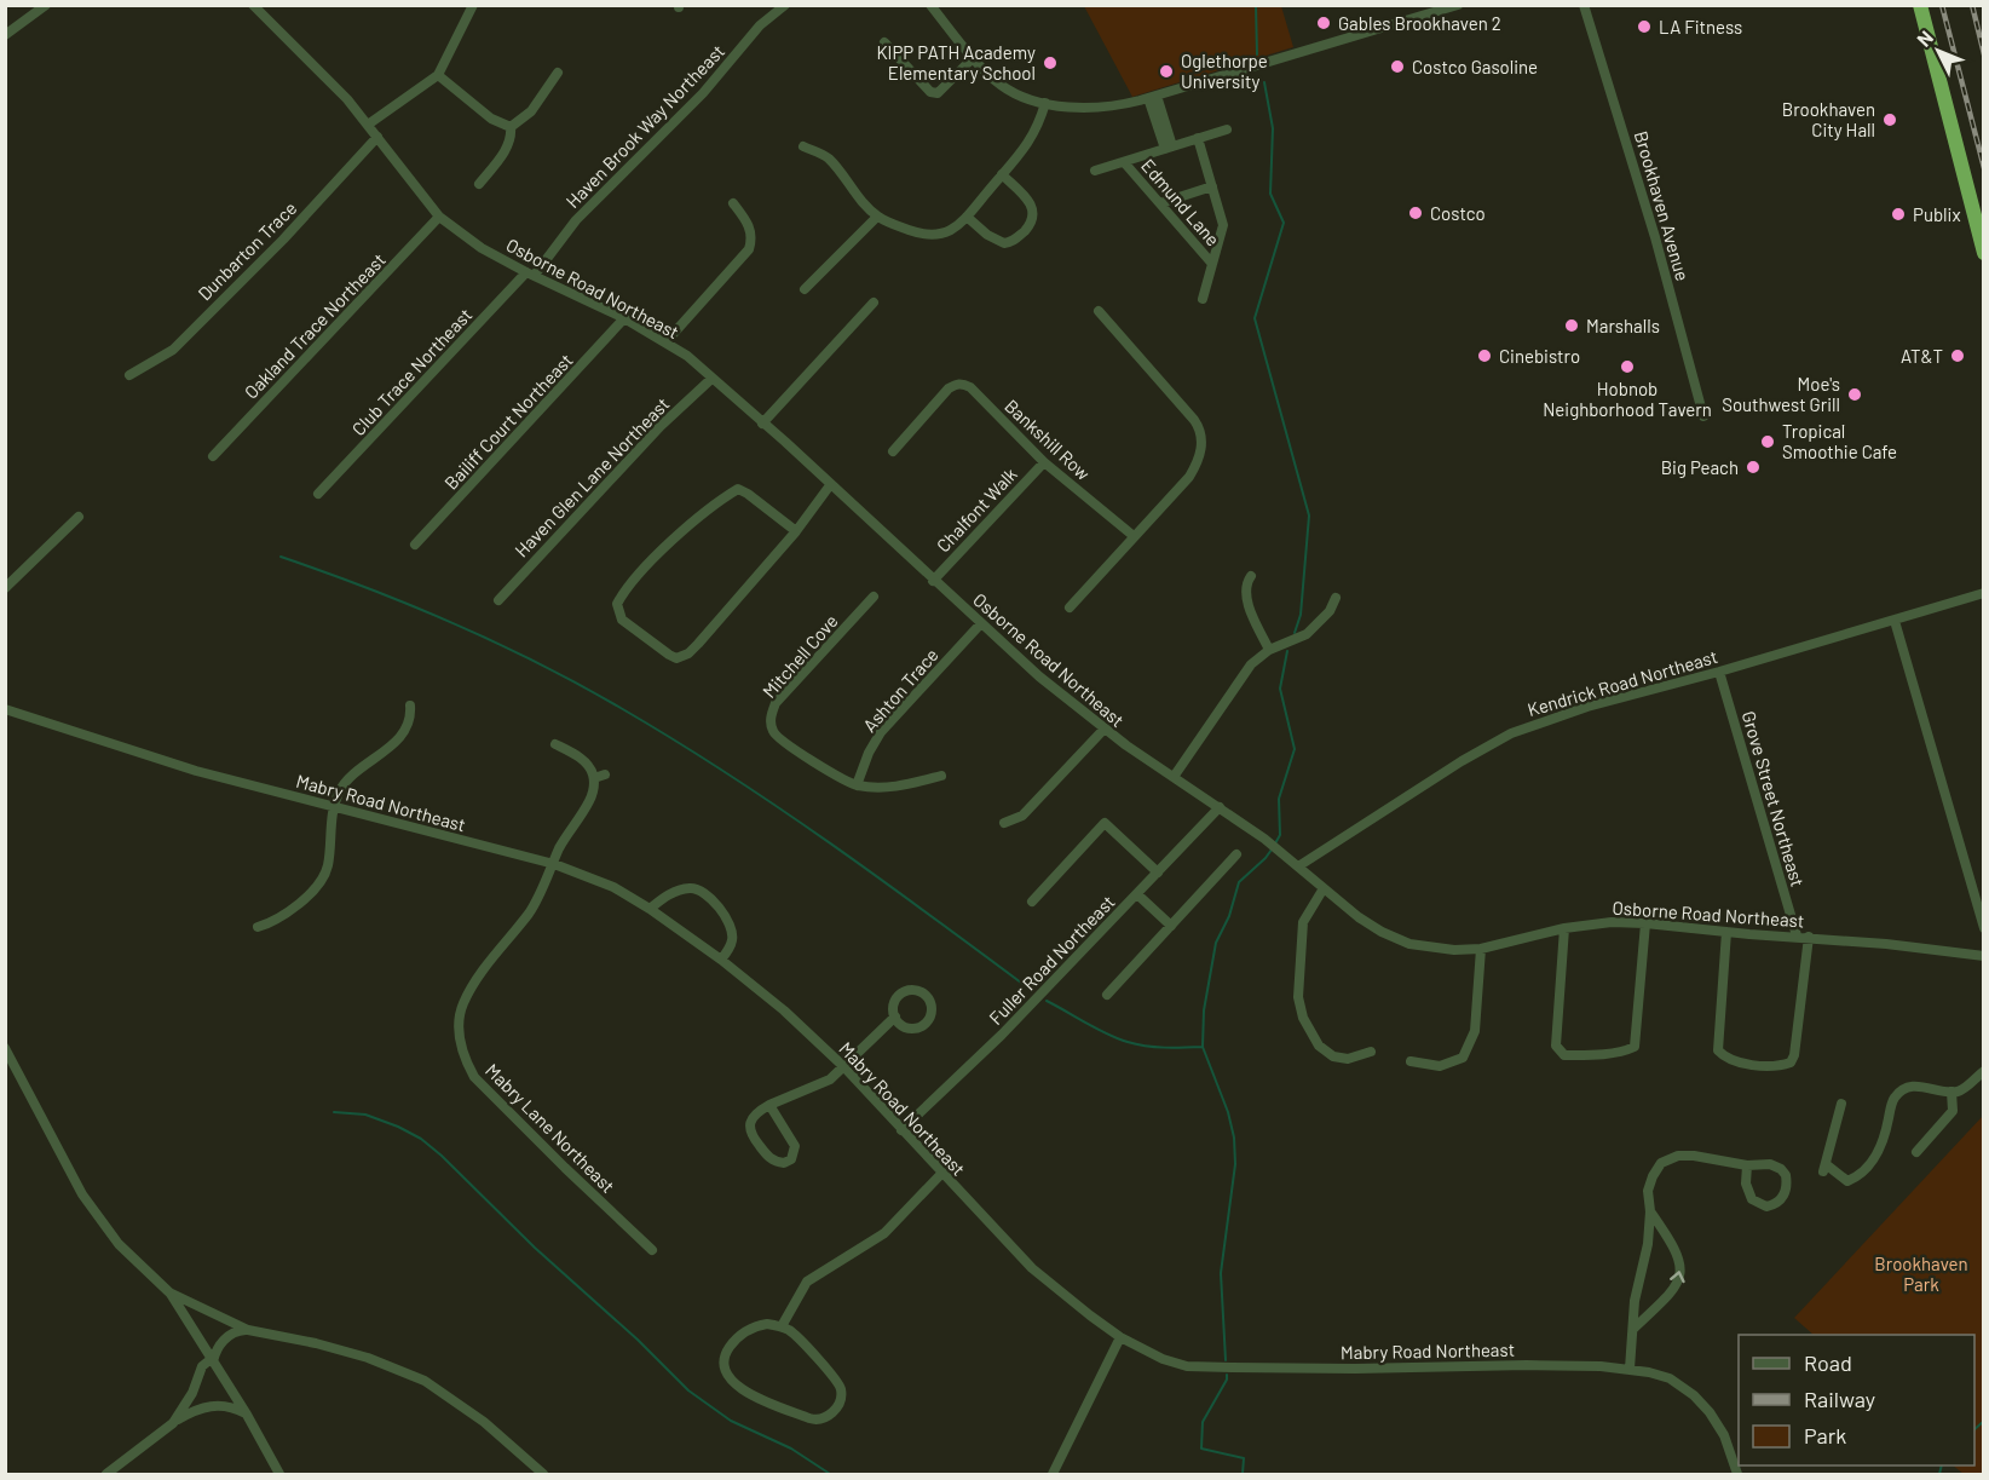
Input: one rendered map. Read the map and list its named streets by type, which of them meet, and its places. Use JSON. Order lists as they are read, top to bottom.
{
  "streets": {
    "street": [
      "Haven Brook Way Northeast",
      "Edmund Lane",
      "Brookhaven Avenue",
      "Dunbarton Trace",
      "Osborne Road Northeast",
      "Oakland Trace Northeast",
      "Club Trace Northeast",
      "Bailiff Court Northeast",
      "Bankshill Row",
      "Haven Glen Lane Northeast",
      "Chalfont Walk",
      "Mitchell Cove",
      "Kendrick Road Northeast",
      "Ashton Trace",
      "Grove Street Northeast",
      "Mabry Road Northeast",
      "Fuller Road Northeast",
      "Mabry Lane Northeast"
    ]
  },
  "crossings": [
    ["Haven Brook Way Northeast", "Osborne Road Northeast"],
    ["Haven Brook Way Northeast", "Club Trace Northeast"],
    ["Dunbarton Trace", "Osborne Road Northeast"],
    ["Osborne Road Northeast", "Oakland Trace Northeast"],
    ["Osborne Road Northeast", "Club Trace Northeast"],
    ["Osborne Road Northeast", "Bailiff Court Northeast"],
    ["Osborne Road Northeast", "Haven Glen Lane Northeast"],
    ["Osborne Road Northeast", "Chalfont Walk"],
    ["Osborne Road Northeast", "Kendrick Road Northeast"],
    ["Osborne Road Northeast", "Ashton Trace"],
    ["Osborne Road Northeast", "Grove Street Northeast"],
    ["Osborne Road Northeast", "Fuller Road Northeast"],
    ["Bankshill Row", "Chalfont Walk"],
    ["Mitchell Cove", "Ashton Trace"],
    ["Kendrick Road Northeast", "Grove Street Northeast"],
    ["Mabry Road Northeast", "Fuller Road Northeast"],
    ["Mabry Road Northeast", "Mabry Lane Northeast"]
  ],
  "parks": ["Brookhaven Park"],
  "places": [
    "Gables Brookhaven 2",
    "LA Fitness",
    "KIPP PATH Academy Elementary School",
    "Costco Gasoline",
    "Oglethorpe University",
    "Brookhaven City Hall",
    "Costco",
    "Publix",
    "Marshalls",
    "Cinebistro",
    "AT&T",
    "Hobnob Neighborhood Tavern",
    "Moe's Southwest Grill",
    "Tropical Smoothie Cafe",
    "Big Peach"
  ],
  "legend": ["Road", "Railway", "Park"],
  "north": "top left"
}
